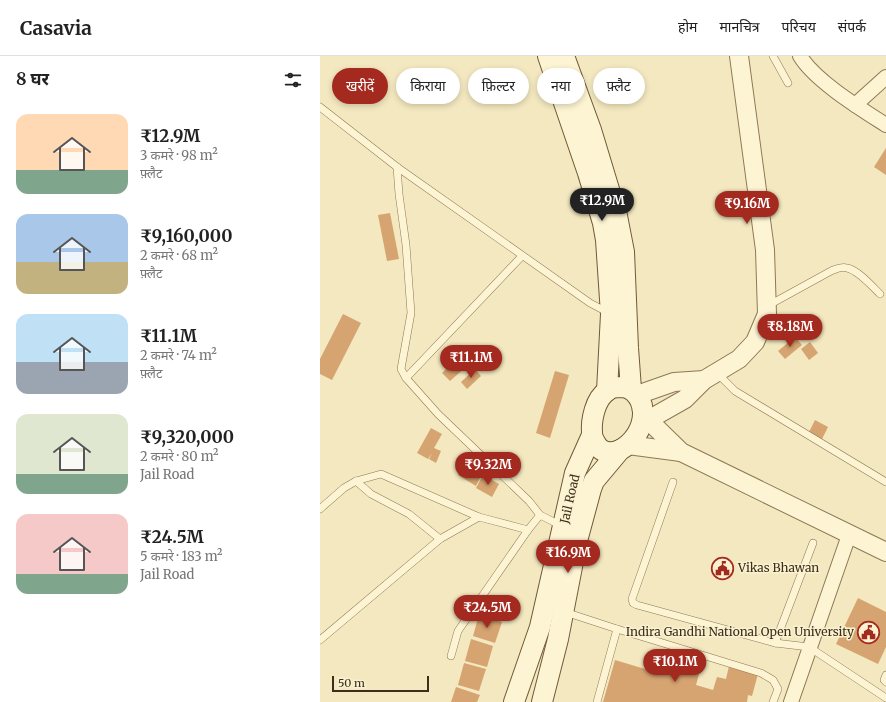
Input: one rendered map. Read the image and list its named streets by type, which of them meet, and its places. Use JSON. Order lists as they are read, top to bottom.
{
  "streets": {
    "main road": ["Jail Road"]
  },
  "places": {
    "public building": ["Vikas Bhawan", "Indira Gandhi National Open University"]
  },
  "scale_bar": "50 m",
  "page": {
    "header": "Casavia",
    "nav": [
      "होम",
      "मानचित्र",
      "परिचय",
      "संपर्क"
    ],
    "heading": "8 घर",
    "chip": [
      "खरीदें",
      "किराया",
      "फ़िल्टर",
      "नया",
      "फ़्लैट"
    ],
    "list": [
      {
        "name": "₹12.9M",
        "note": "3 कमरे · 98 m² · फ़्लैट"
      },
      {
        "name": "₹9,160,000",
        "note": "2 कमरे · 68 m² · फ़्लैट"
      },
      {
        "name": "₹11.1M",
        "note": "2 कमरे · 74 m² · फ़्लैट"
      },
      {
        "name": "₹9,320,000",
        "note": "2 कमरे · 80 m² · Jail Road"
      },
      {
        "name": "₹24.5M",
        "note": "5 कमरे · 183 m² · Jail Road"
      }
    ],
    "price": [
      "₹12.9M",
      "₹9.16M",
      "₹8.18M",
      "₹11.1M",
      "₹9.32M",
      "₹16.9M",
      "₹24.5M",
      "₹10.1M"
    ],
    "scale": "50 m"
  }
}
